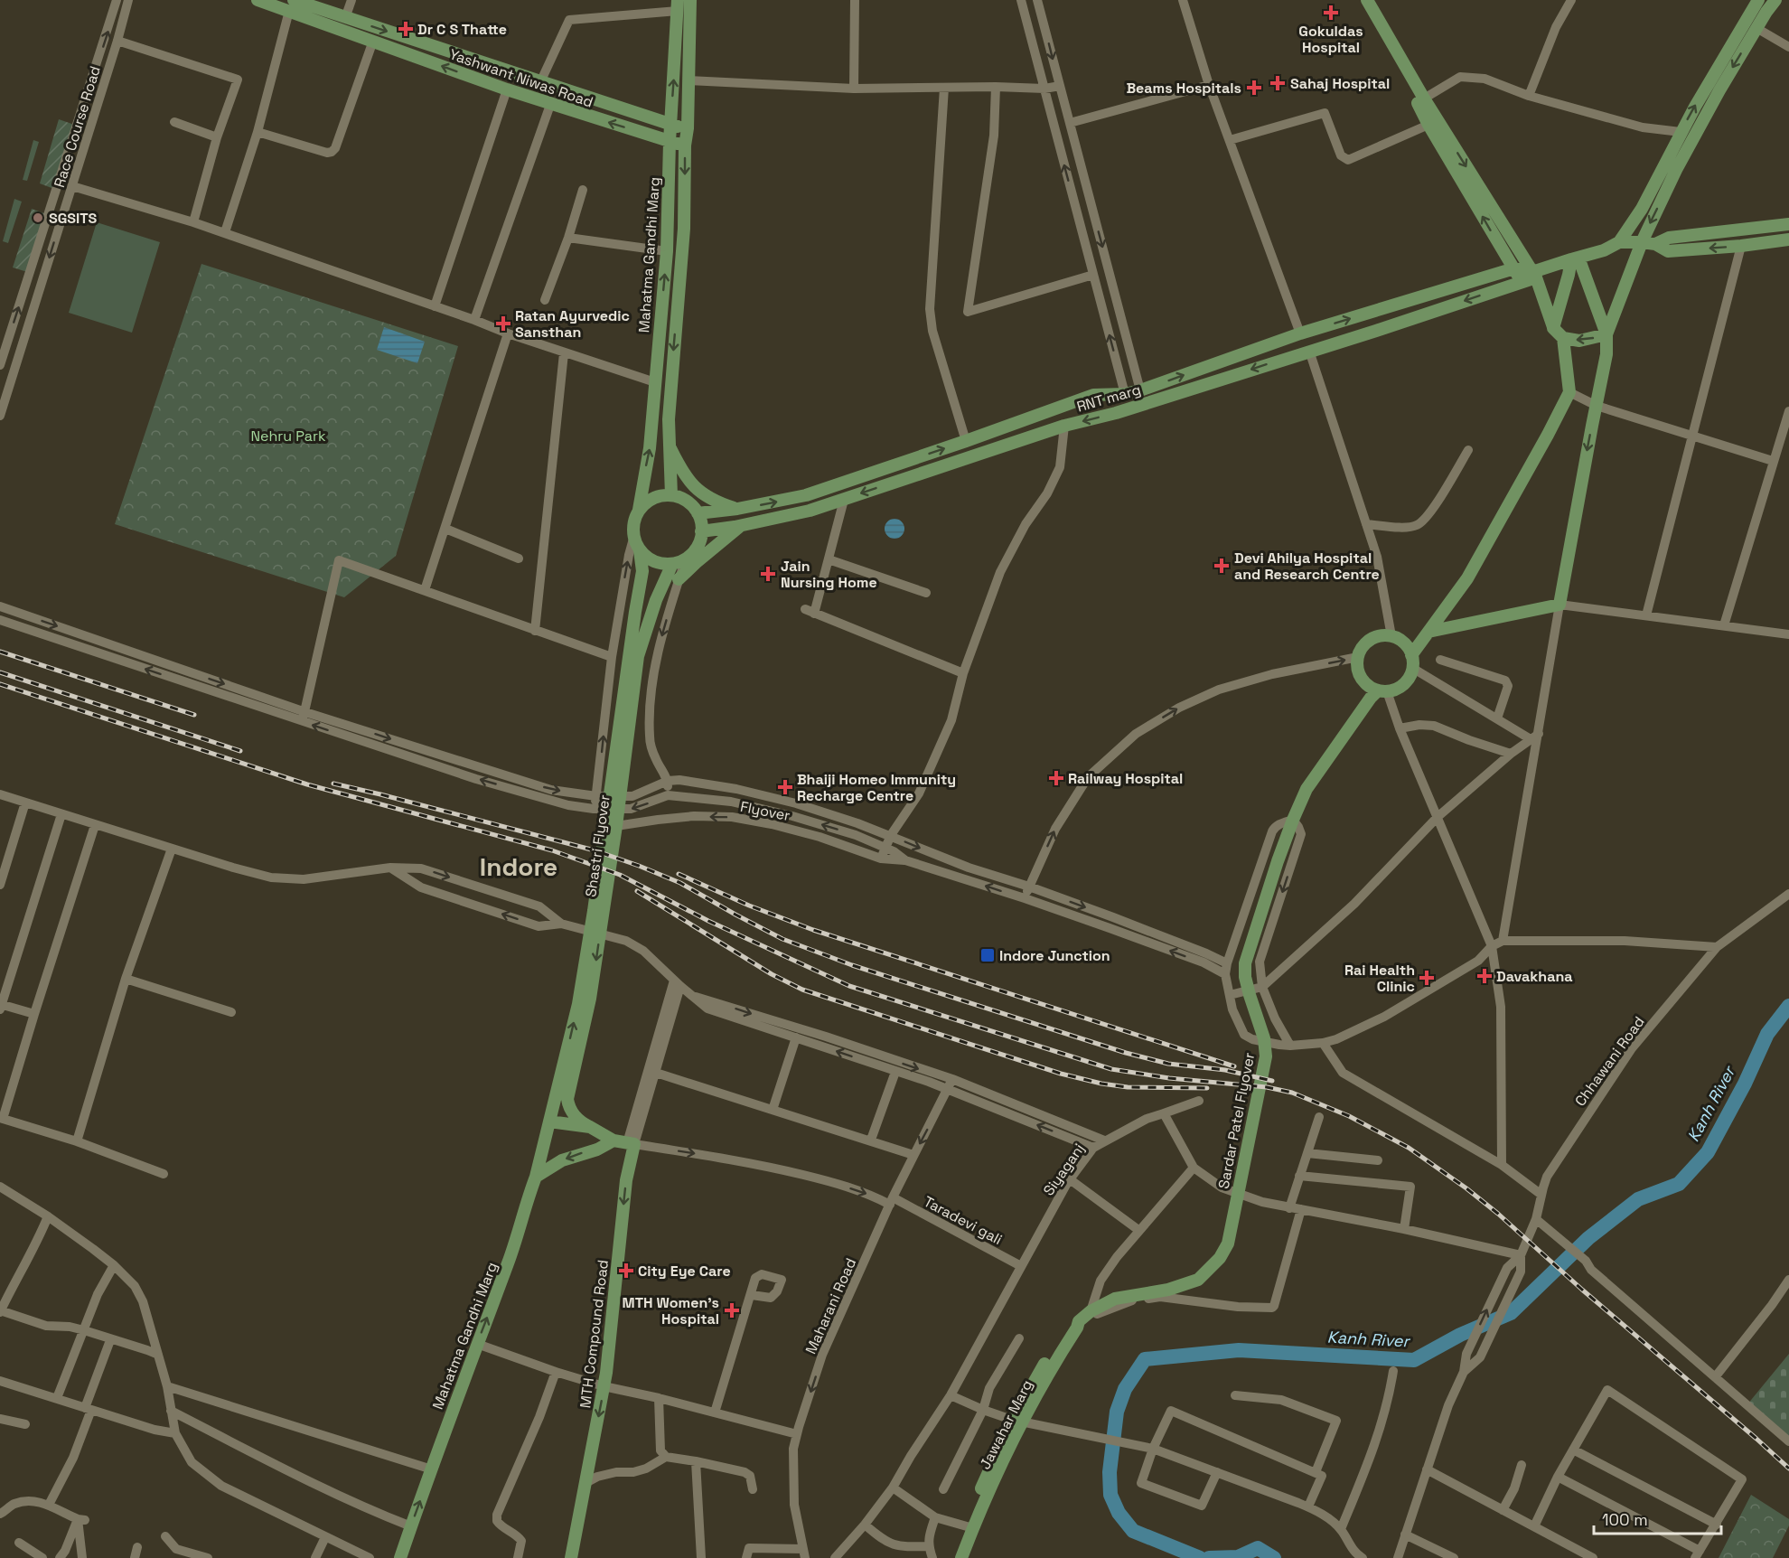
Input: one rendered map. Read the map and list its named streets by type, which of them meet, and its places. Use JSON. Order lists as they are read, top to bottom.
{
  "streets": {
    "main road": [
      "Yashwant Niwas Road",
      "Mahatma Gandhi Marg",
      "RNT marg",
      "Shastri Flyover",
      "Sardar Patel Flyover",
      "MTH Compound Road",
      "Jawahar Marg"
    ],
    "street": [
      "Race Course Road",
      "Flyover",
      "Chhawani Road",
      "Siyaganj",
      "Taradevi gali",
      "Maharani Road"
    ]
  },
  "crossings": [
    ["Yashwant Niwas Road", "Mahatma Gandhi Marg"],
    ["Mahatma Gandhi Marg", "RNT marg"],
    ["Mahatma Gandhi Marg", "Shastri Flyover"],
    ["RNT marg", "Shastri Flyover"],
    ["Flyover", "Shastri Flyover"],
    ["Siyaganj", "Taradevi gali"],
    ["Taradevi gali", "Maharani Road"],
    ["Taradevi gali", "MTH Compound Road"]
  ],
  "one_way": ["MTH Compound Road"],
  "districts": ["Indore"],
  "water": ["Kanh River"],
  "parks": ["Nehru Park"],
  "places": {
    "health": [
      "Gokuldas Hospital",
      "Dr C S Thatte",
      "Sahaj Hospital",
      "Beams Hospitals",
      "Ratan Ayurvedic Sansthan",
      "Devi Ahilya Hospital and Research Centre",
      "Jain Nursing Home",
      "Railway Hospital",
      "Bhaiji Homeo Immunity Recharge Centre",
      "Davakhana",
      "Rai Health Clinic",
      "City Eye Care",
      "MTH Women's Hospital"
    ],
    "other": ["SGSITS"],
    "transit": ["Indore Junction"]
  },
  "scale_bar": "100 m"
}
